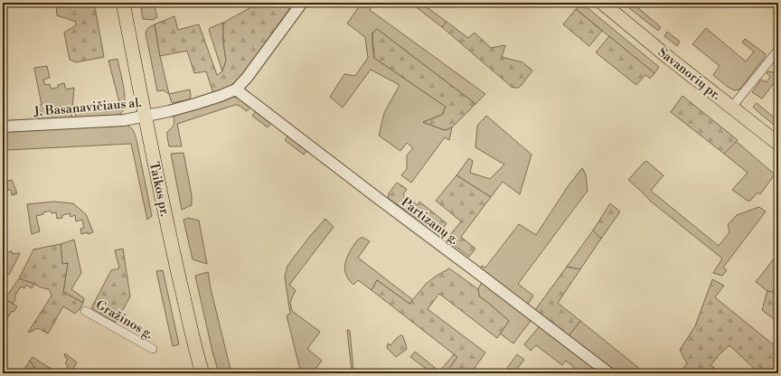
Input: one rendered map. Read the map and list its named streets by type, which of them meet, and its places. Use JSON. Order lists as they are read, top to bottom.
{
  "streets": {
    "main road": ["Savanorių pr.", "Taikos pr."],
    "street": ["J. Basanavičiaus al.", "Partizanų g.", "Gražinos g."]
  },
  "crossings": [
    ["J. Basanavičiaus al.", "Taikos pr."],
    ["J. Basanavičiaus al.", "Partizanų g."]
  ]
}
